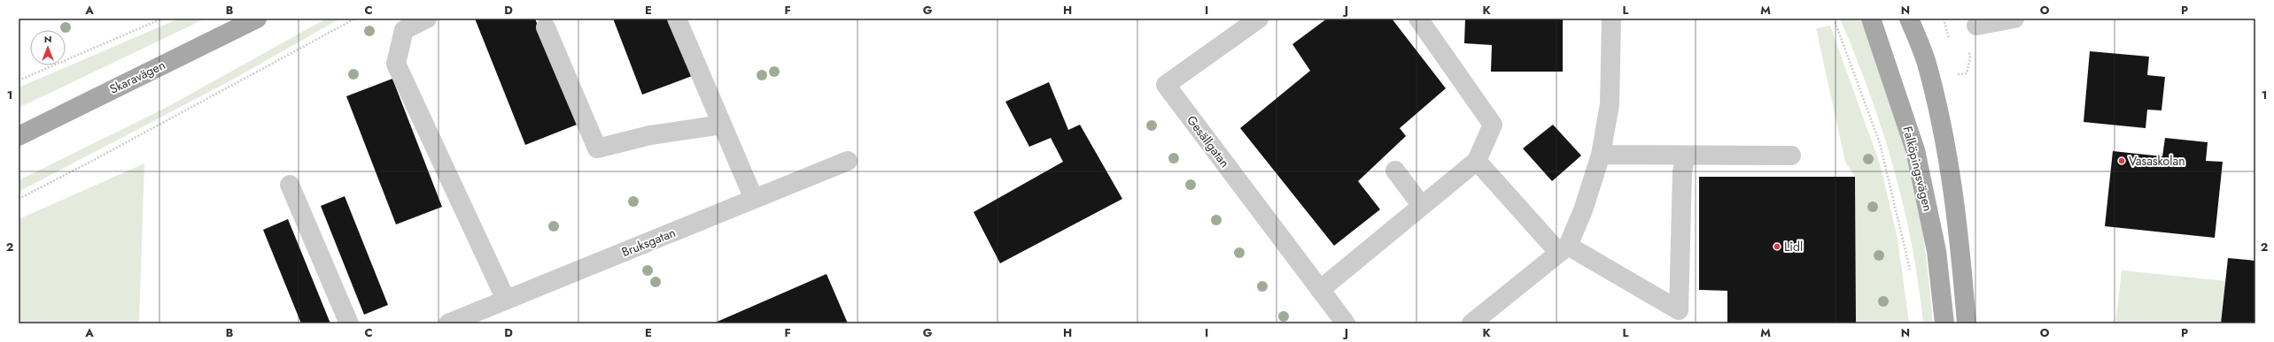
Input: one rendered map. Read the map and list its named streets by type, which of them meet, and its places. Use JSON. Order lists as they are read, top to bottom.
{
  "streets": {
    "main road": ["Skaravägen", "Falköpingsvägen"],
    "street": ["Gesällgatan", "Bruksgatan"]
  },
  "places": ["Vasaskolan", "Lidl"],
  "north": "top",
  "grid": {
    "columns": [
      "A",
      "B",
      "C",
      "D",
      "E",
      "F",
      "G",
      "H",
      "I",
      "J",
      "K",
      "L",
      "M",
      "N",
      "O",
      "P"
    ],
    "rows": ["1", "2"]
  }
}
